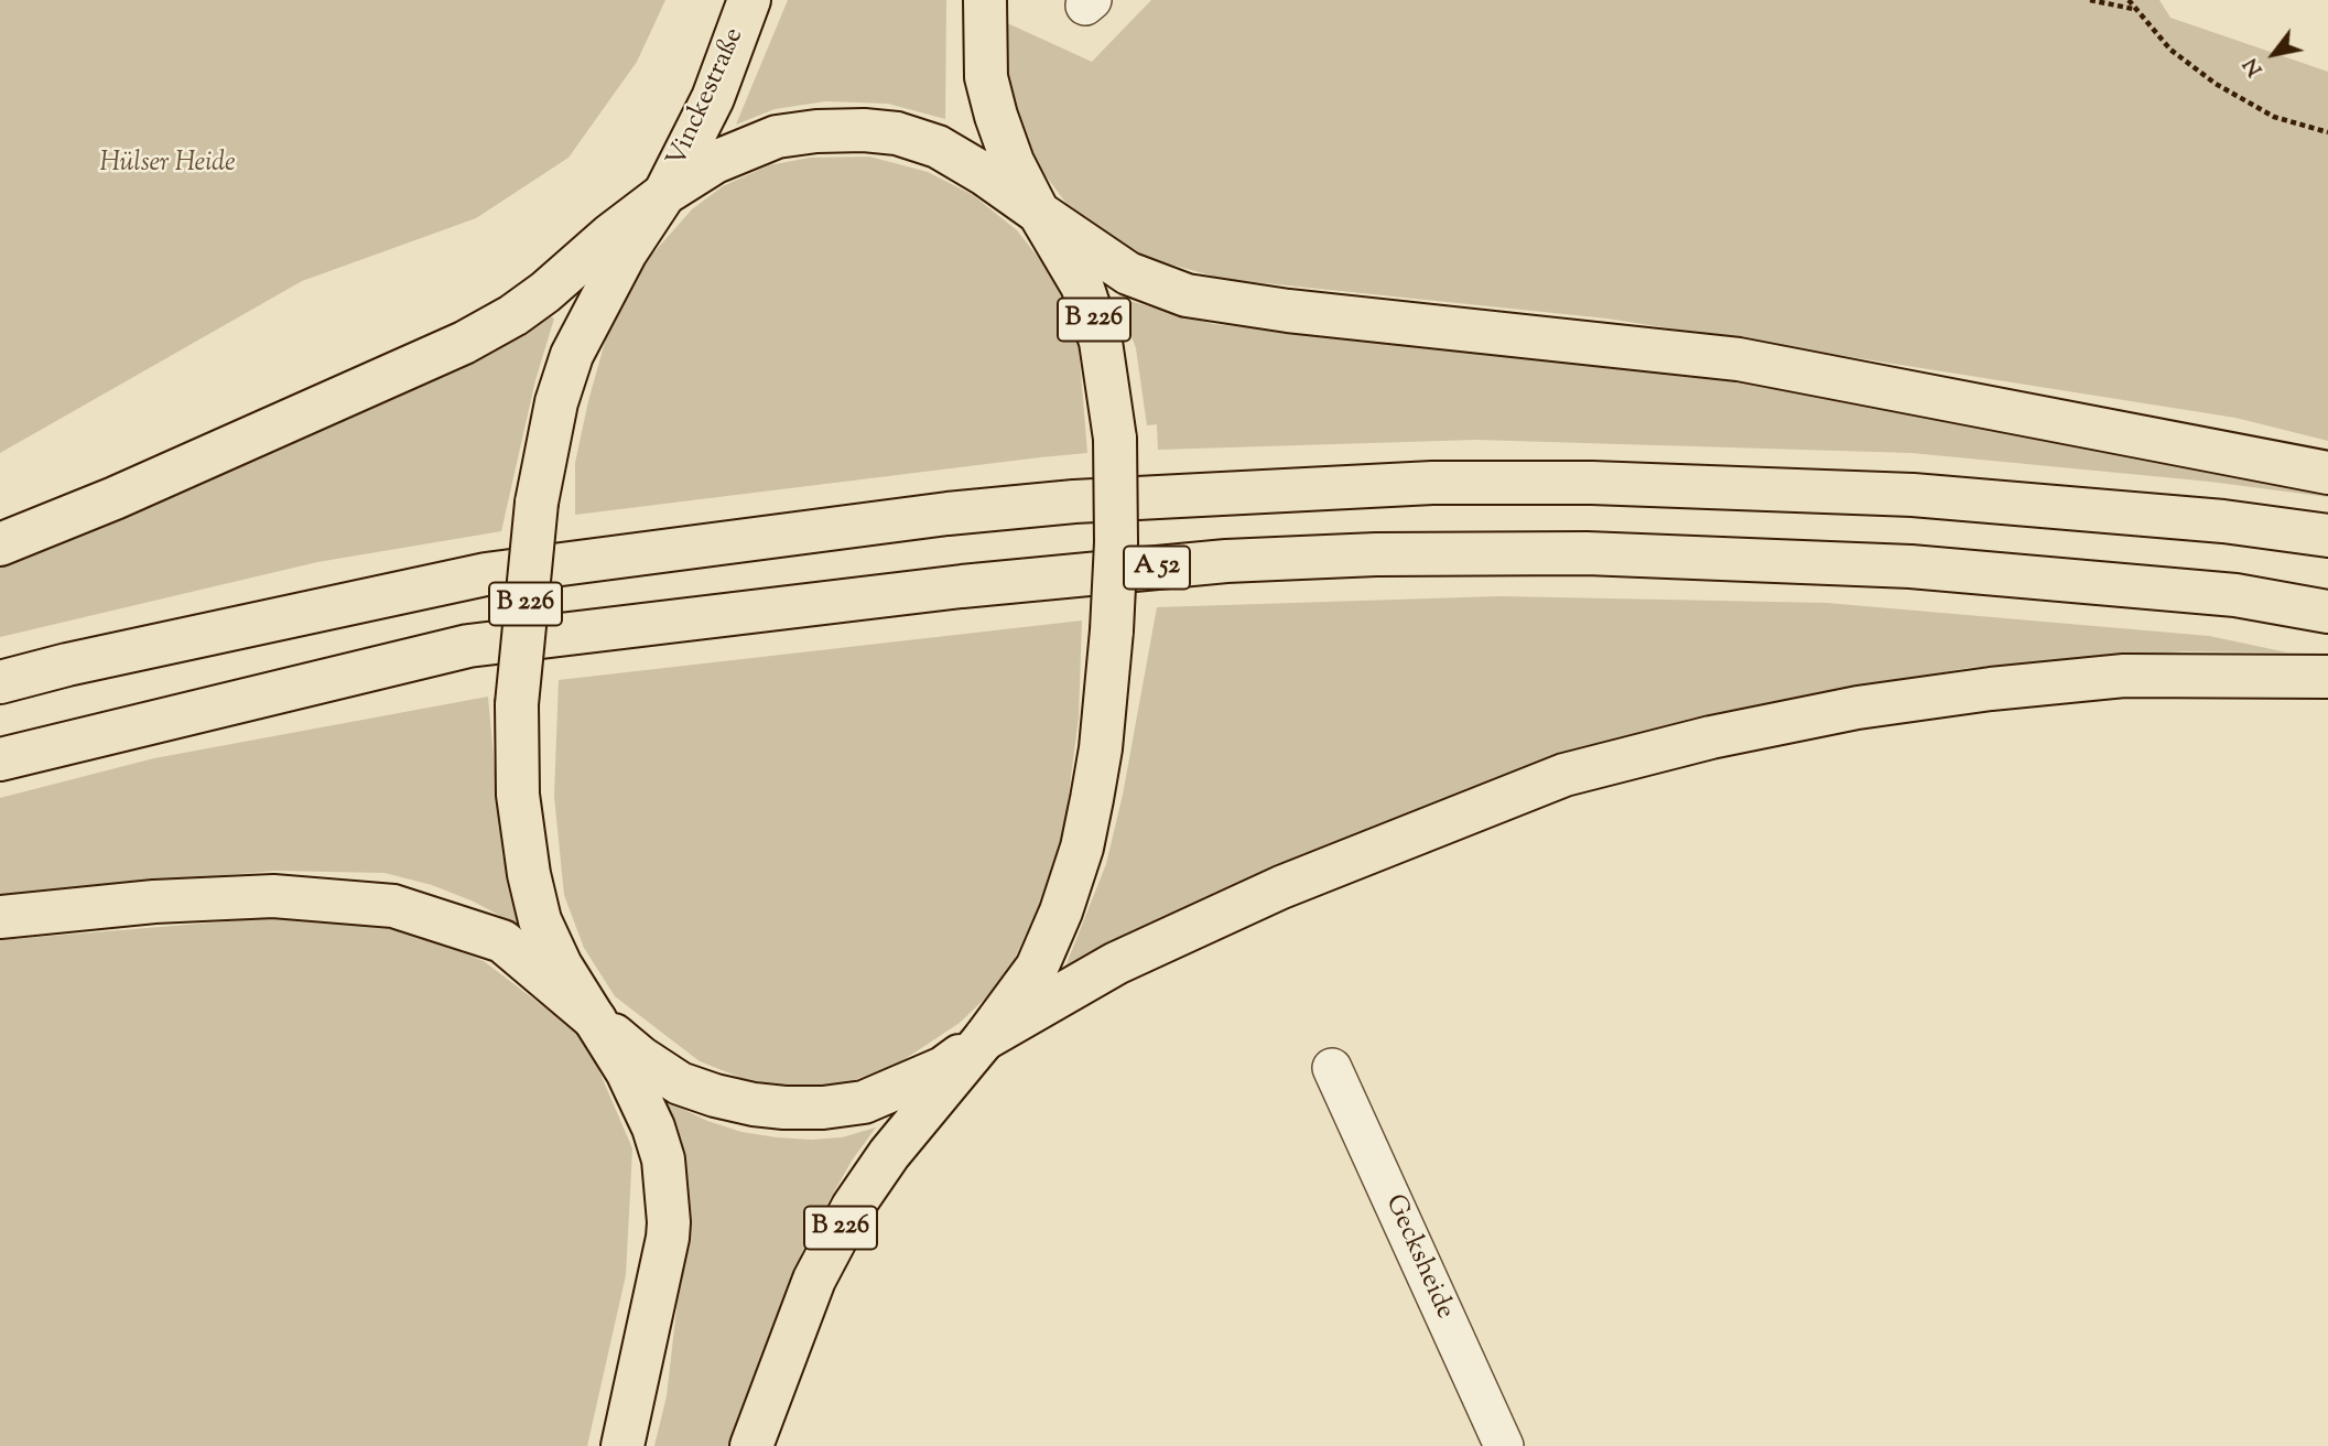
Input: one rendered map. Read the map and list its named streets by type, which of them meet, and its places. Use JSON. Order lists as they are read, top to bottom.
{
  "streets": {
    "main road": ["Vinckestraße", "B 226", "A 52"],
    "street": ["Gecksheide"]
  },
  "crossings": [
    ["Vinckestraße", "B 226"]
  ],
  "parks": ["Hülser Heide"],
  "north": "bottom left"
}
